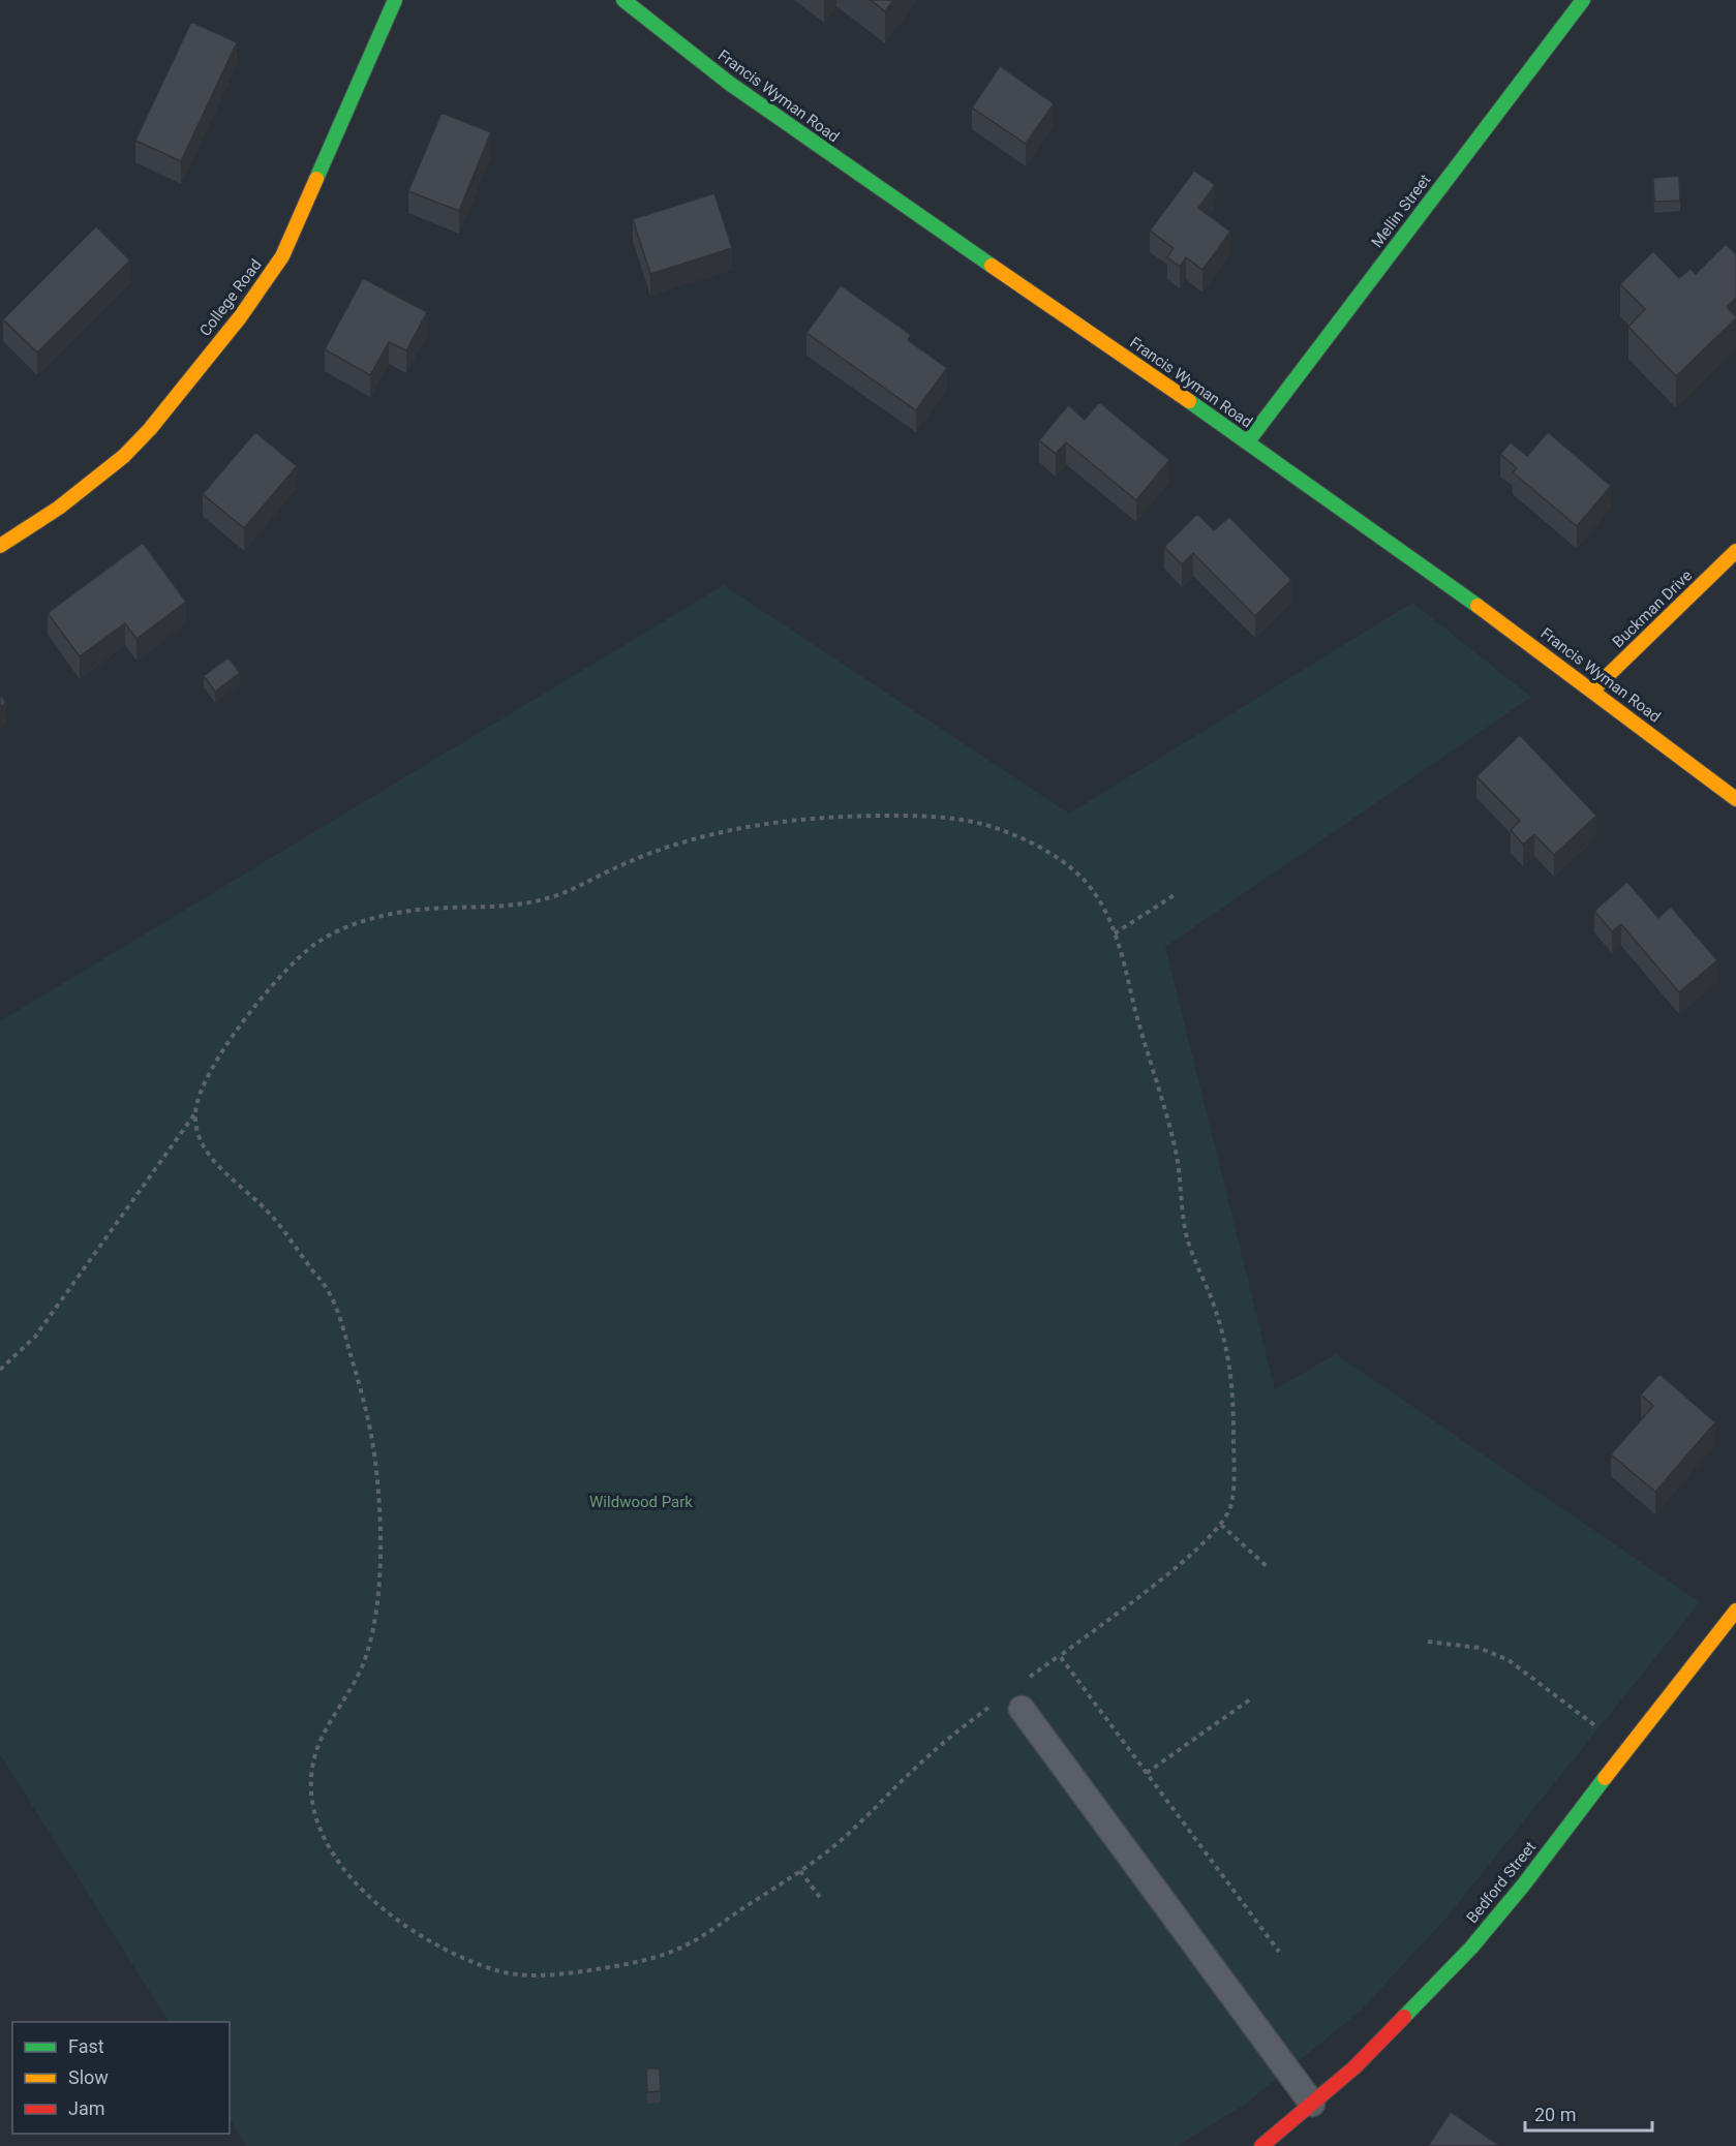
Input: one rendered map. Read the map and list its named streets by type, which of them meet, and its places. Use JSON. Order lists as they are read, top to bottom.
{
  "streets": {
    "main road": [
      "Francis Wyman Road",
      "Mellin Street",
      "College Road",
      "Buckman Drive",
      "Bedford Street"
    ]
  },
  "crossings": [
    ["Francis Wyman Road", "Mellin Street"],
    ["Francis Wyman Road", "Buckman Drive"]
  ],
  "parks": ["Wildwood Park"],
  "legend": ["Fast", "Slow", "Jam"],
  "scale_bar": "20 m"
}
